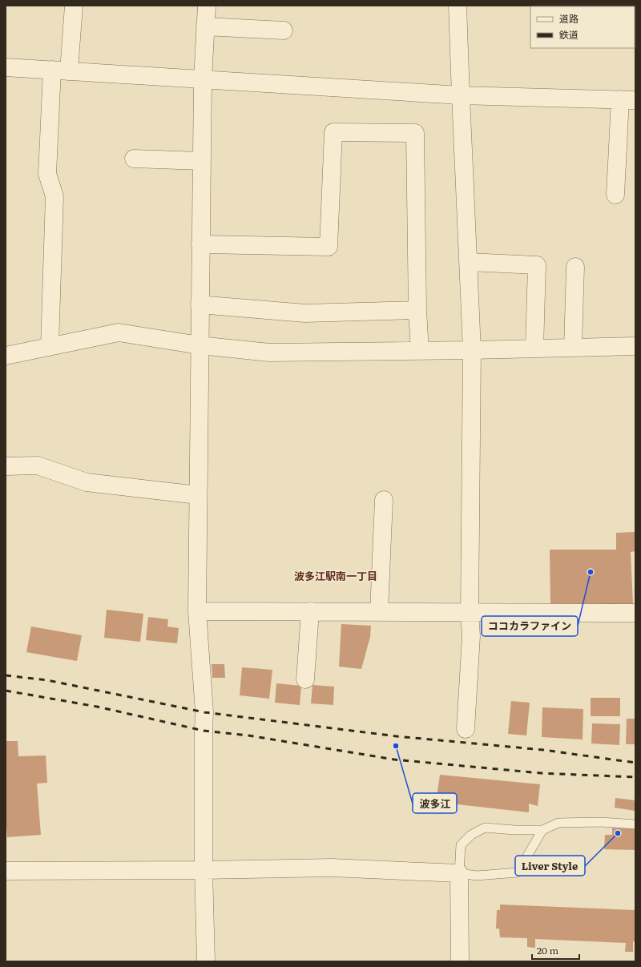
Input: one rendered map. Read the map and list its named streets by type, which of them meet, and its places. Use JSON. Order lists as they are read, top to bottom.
{
  "districts": ["波多江駅南一丁目"],
  "places": ["ココカラファイン", "波多江", "Liver Style"],
  "legend": ["道路", "鉄道"],
  "scale_bar": "20 m"
}
